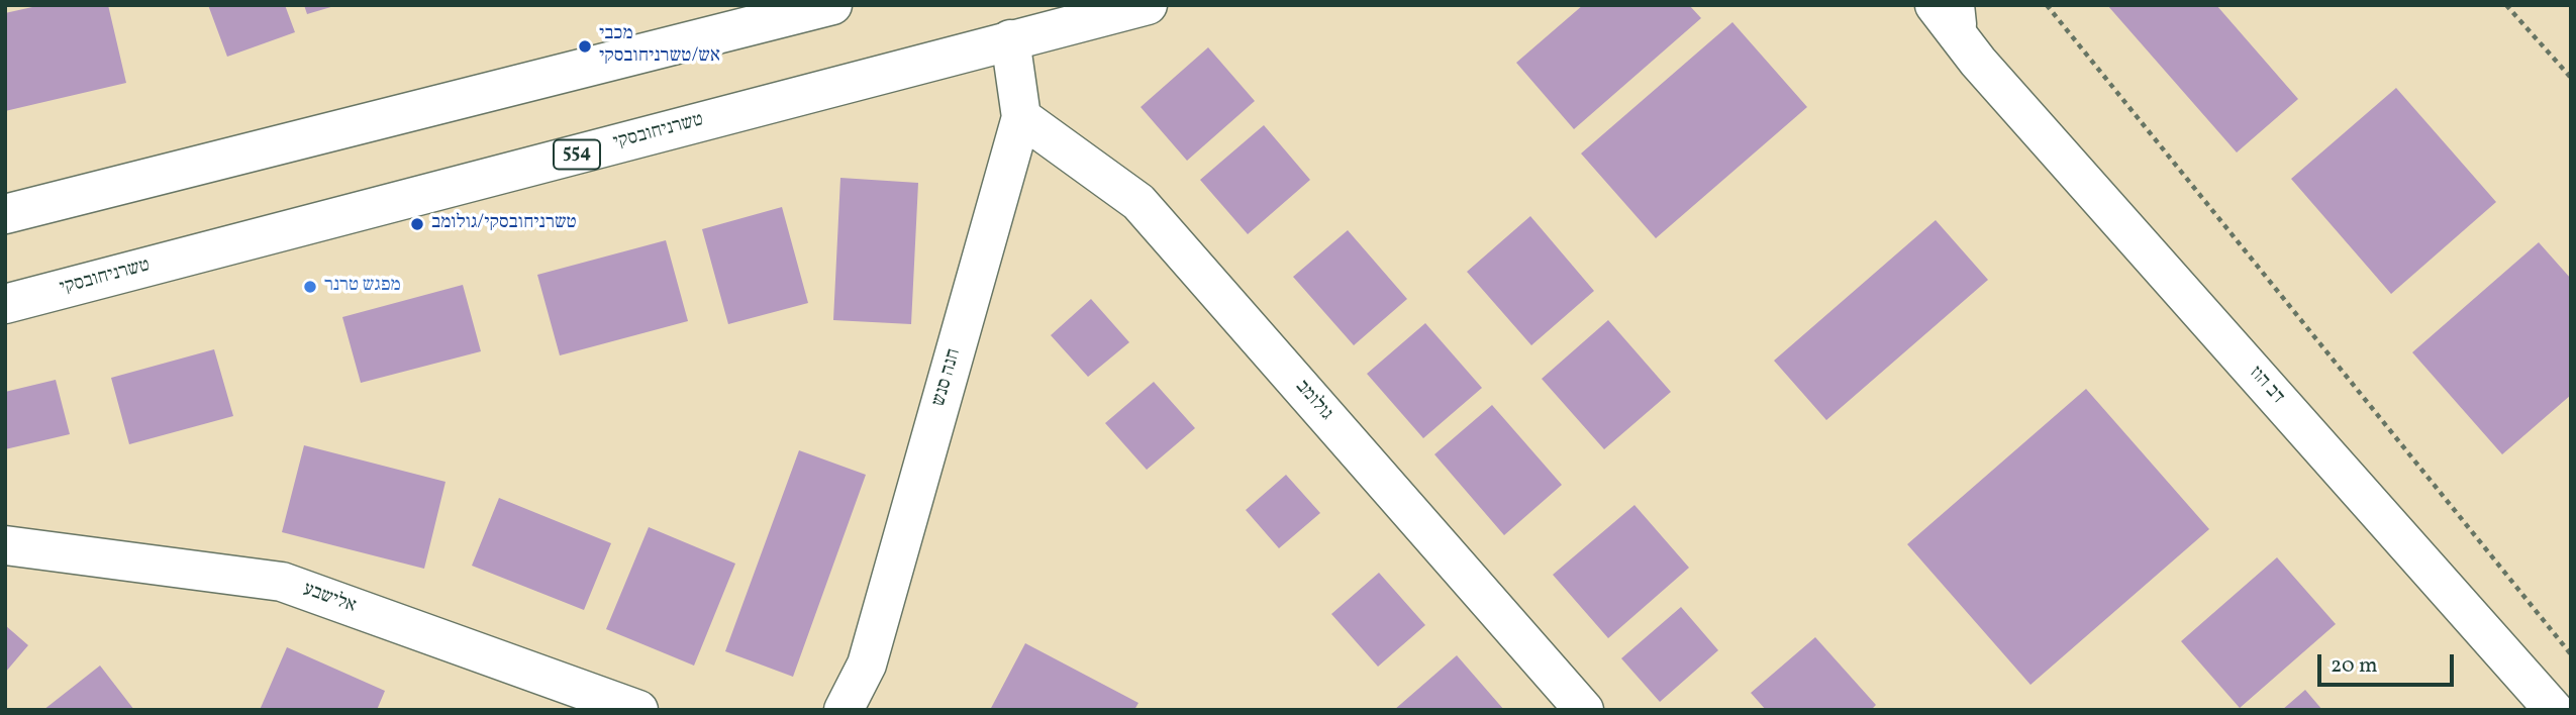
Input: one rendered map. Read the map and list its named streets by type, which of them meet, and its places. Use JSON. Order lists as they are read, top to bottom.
{
  "streets": {
    "street": [
      "טשרניחובסקי",
      "554",
      "חנה סנש",
      "דב הוז",
      "גולומב",
      "אלישבע"
    ]
  },
  "crossings": [
    ["טשרניחובסקי", "חנה סנש"],
    ["חנה סנש", "גולומב"]
  ],
  "places": ["מכבי אש/טשרניחובסקי", "טשרניחובסקי/גולומב", "מפגש טרנר"],
  "scale_bar": "20 m"
}
